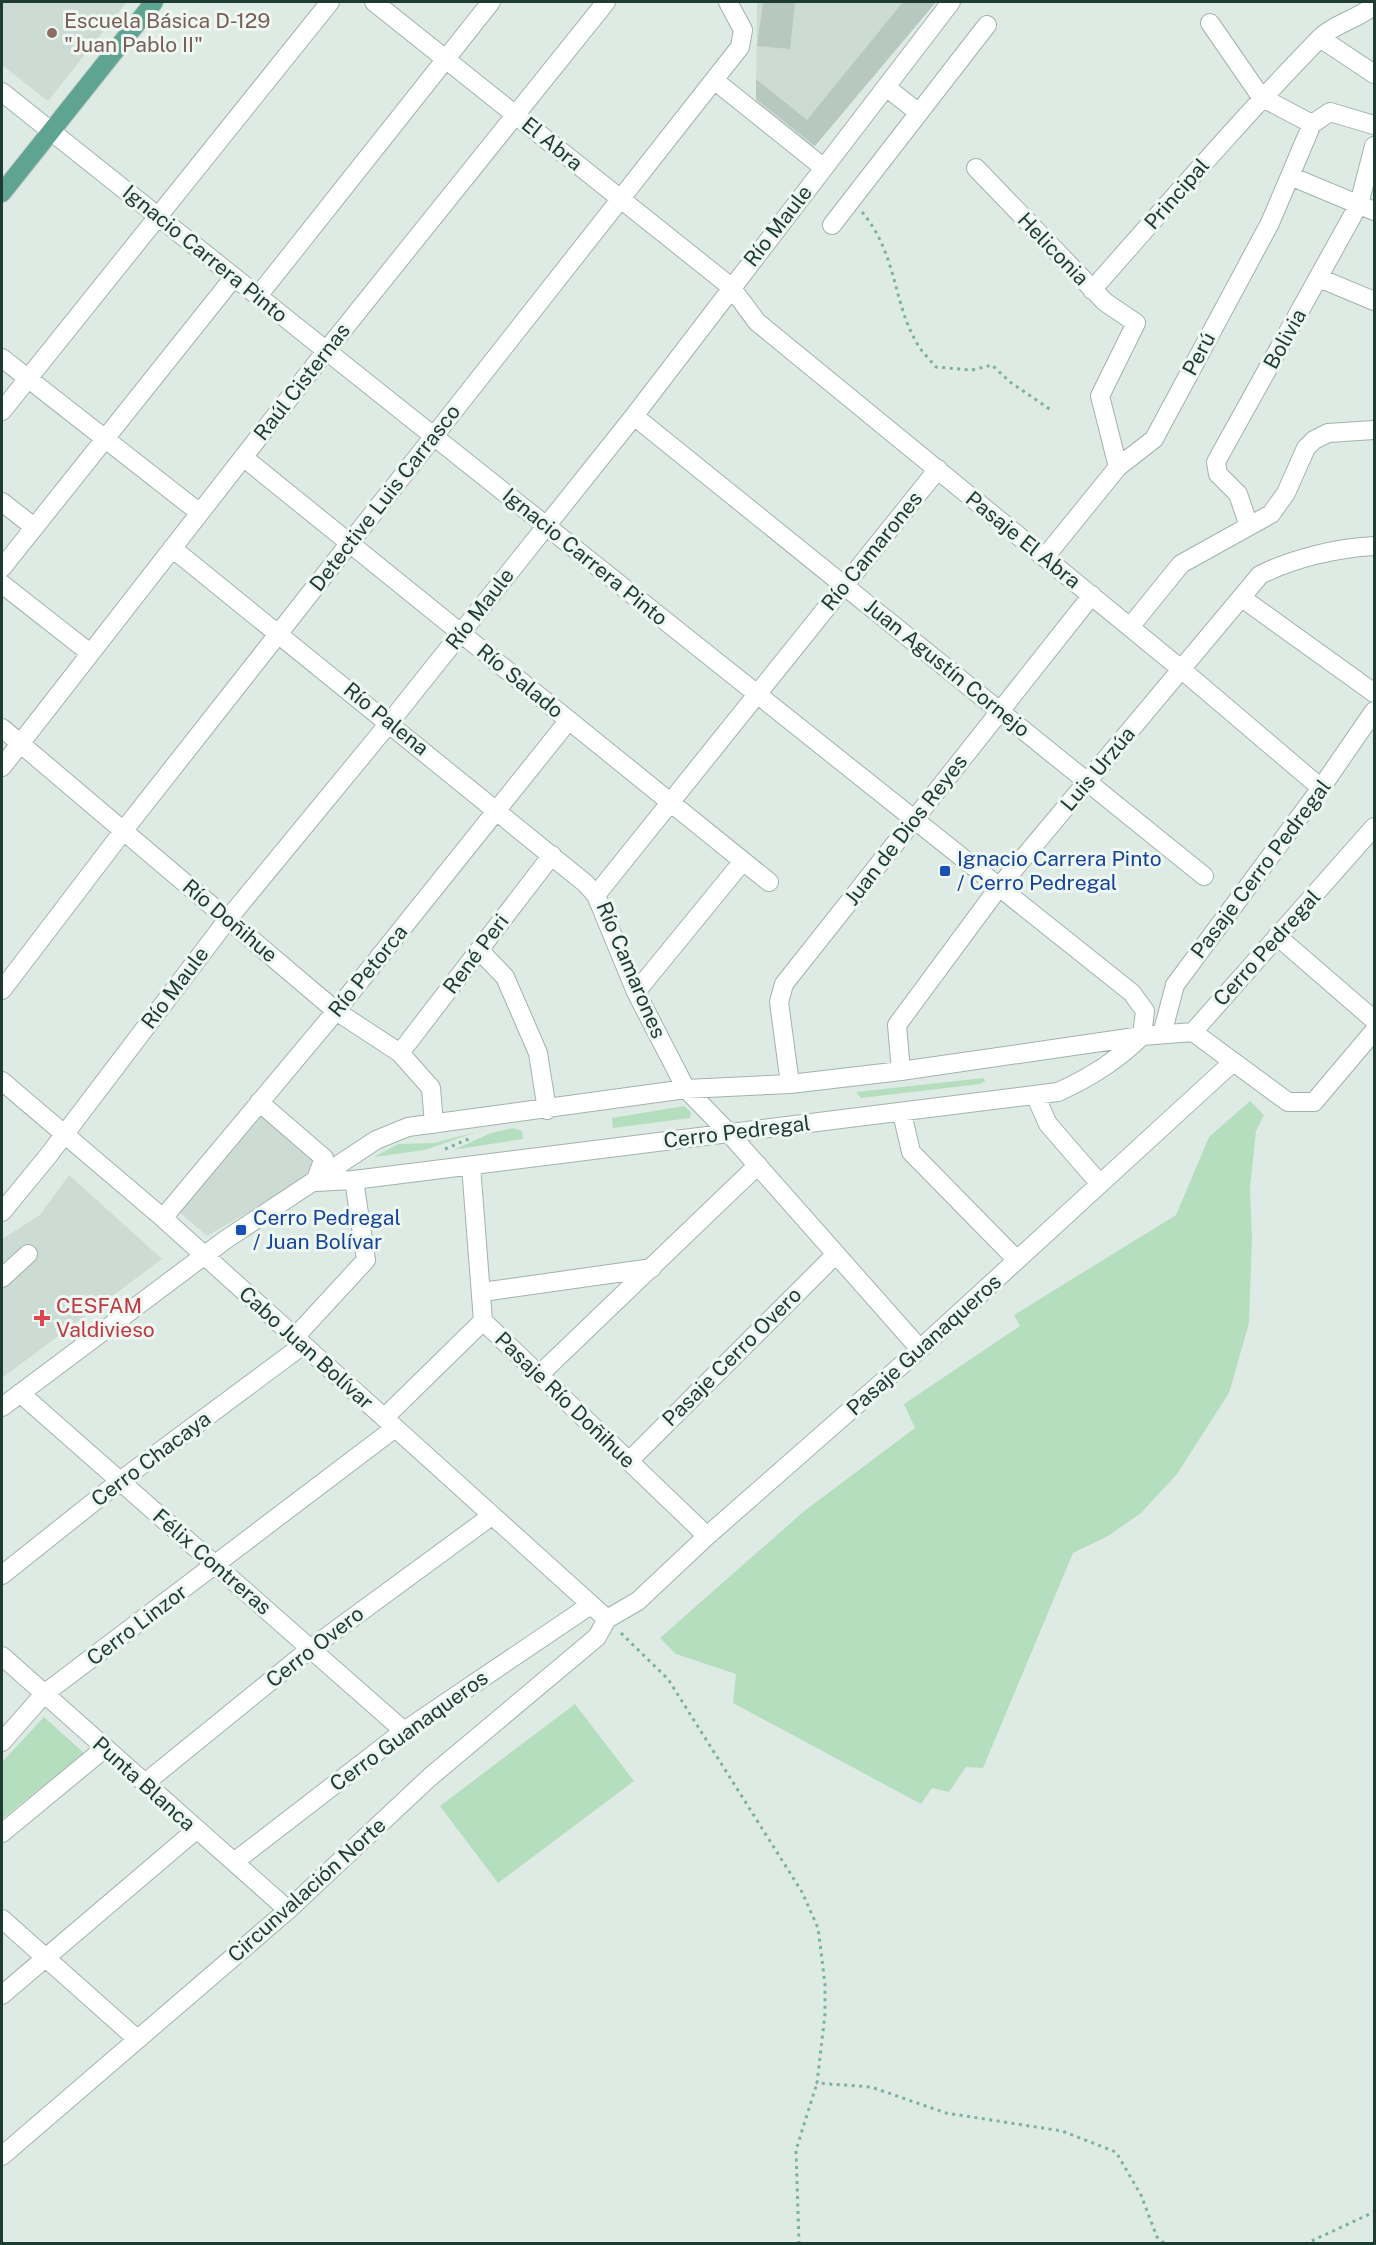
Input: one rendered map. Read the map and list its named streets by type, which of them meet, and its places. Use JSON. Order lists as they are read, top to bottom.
{
  "streets": {
    "street": [
      "El Abra",
      "Principal",
      "Río Maule",
      "Heliconia",
      "Ignacio Carrera Pinto",
      "Bolivia",
      "Perú",
      "Raúl Cisternas",
      "Detective Luis Carrasco",
      "Pasaje El Abra",
      "Río Camarones",
      "Juan Agustín Cornejo",
      "Río Salado",
      "Río Palena",
      "Luis Urzúa",
      "Juan de Dios Reyes",
      "Pasaje Cerro Pedregal",
      "Río Doñihue",
      "Cerro Pedregal",
      "René Peri",
      "Río Petorca",
      "Pasaje Guanaqueros",
      "Cabo Juan Bolívar",
      "Pasaje Cerro Overo",
      "Pasaje Río Doñihue",
      "Cerro Chacaya",
      "Félix Contreras",
      "Cerro Linzor",
      "Cerro Overo",
      "Cerro Guanaqueros",
      "Punta Blanca",
      "Circunvalación Norte"
    ]
  },
  "crossings": [
    ["El Abra", "Río Maule"],
    ["El Abra", "Raúl Cisternas"],
    ["El Abra", "Detective Luis Carrasco"],
    ["El Abra", "Pasaje El Abra"],
    ["Principal", "Heliconia"],
    ["Río Maule", "Ignacio Carrera Pinto"],
    ["Río Maule", "Pasaje El Abra"],
    ["Río Maule", "Juan Agustín Cornejo"],
    ["Río Maule", "Río Salado"],
    ["Río Maule", "Río Palena"],
    ["Río Maule", "Río Doñihue"],
    ["Río Maule", "Cabo Juan Bolívar"],
    ["Heliconia", "Perú"],
    ["Ignacio Carrera Pinto", "Raúl Cisternas"],
    ["Ignacio Carrera Pinto", "Detective Luis Carrasco"],
    ["Ignacio Carrera Pinto", "Río Camarones"],
    ["Ignacio Carrera Pinto", "Luis Urzúa"],
    ["Ignacio Carrera Pinto", "Juan de Dios Reyes"],
    ["Ignacio Carrera Pinto", "Cerro Pedregal"],
    ["Perú", "Pasaje El Abra"],
    ["Raúl Cisternas", "Río Salado"],
    ["Raúl Cisternas", "Río Palena"],
    ["Raúl Cisternas", "Río Doñihue"],
    ["Detective Luis Carrasco", "Río Salado"],
    ["Detective Luis Carrasco", "Río Palena"],
    ["Detective Luis Carrasco", "Río Doñihue"],
    ["Pasaje El Abra", "Río Camarones"],
    ["Pasaje El Abra", "Luis Urzúa"],
    ["Pasaje El Abra", "Juan de Dios Reyes"],
    ["Pasaje El Abra", "Pasaje Cerro Pedregal"],
    ["Río Camarones", "Juan Agustín Cornejo"],
    ["Río Camarones", "Río Salado"],
    ["Río Camarones", "Río Palena"],
    ["Río Camarones", "Cerro Pedregal"],
    ["Río Camarones", "Pasaje Guanaqueros"],
    ["Río Camarones", "Pasaje Cerro Overo"],
    ["Juan Agustín Cornejo", "Luis Urzúa"],
    ["Juan Agustín Cornejo", "Juan de Dios Reyes"],
    ["Río Salado", "Río Petorca"],
    ["Río Palena", "René Peri"],
    ["Río Palena", "Río Petorca"],
    ["Luis Urzúa", "Cerro Pedregal"],
    ["Juan de Dios Reyes", "Cerro Pedregal"],
    ["Pasaje Cerro Pedregal", "Cerro Pedregal"],
    ["Río Doñihue", "Cerro Pedregal"],
    ["Río Doñihue", "René Peri"],
    ["Río Doñihue", "Río Petorca"],
    ["Cerro Pedregal", "Cabo Juan Bolívar"],
    ["Cerro Pedregal", "Pasaje Río Doñihue"],
    ["Cerro Pedregal", "Cerro Chacaya"],
    ["Cerro Pedregal", "Félix Contreras"],
    ["Río Petorca", "Cabo Juan Bolívar"],
    ["Pasaje Guanaqueros", "Cabo Juan Bolívar"],
    ["Pasaje Guanaqueros", "Pasaje Río Doñihue"],
    ["Pasaje Guanaqueros", "Circunvalación Norte"],
    ["Cabo Juan Bolívar", "Cerro Chacaya"],
    ["Cabo Juan Bolívar", "Cerro Linzor"],
    ["Cabo Juan Bolívar", "Cerro Overo"],
    ["Cabo Juan Bolívar", "Cerro Guanaqueros"],
    ["Cabo Juan Bolívar", "Circunvalación Norte"],
    ["Pasaje Cerro Overo", "Pasaje Río Doñihue"],
    ["Pasaje Río Doñihue", "Cerro Linzor"],
    ["Cerro Chacaya", "Félix Contreras"],
    ["Félix Contreras", "Cerro Linzor"],
    ["Félix Contreras", "Cerro Overo"],
    ["Félix Contreras", "Cerro Guanaqueros"],
    ["Cerro Linzor", "Punta Blanca"],
    ["Cerro Overo", "Punta Blanca"],
    ["Cerro Guanaqueros", "Punta Blanca"],
    ["Punta Blanca", "Circunvalación Norte"]
  ],
  "places": {
    "other": ["Escuela Básica D-129 \"Juan Pablo II\""],
    "transit": ["Ignacio Carrera Pinto / Cerro Pedregal", "Cerro Pedregal / Juan Bolívar"],
    "health": ["CESFAM Valdivieso"]
  }
}
